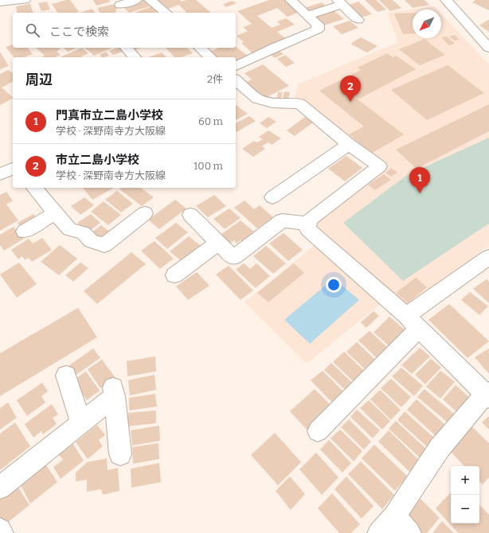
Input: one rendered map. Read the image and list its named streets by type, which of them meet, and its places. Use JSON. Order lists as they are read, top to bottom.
{
  "north": "bottom left",
  "page": {
    "search": "ここで検索",
    "heading": ["周辺", "2件"],
    "pins": ["2", "1"],
    "list": [
      {
        "mark": "1",
        "name": "門真市立二島小学校",
        "note": "学校 · 深野南寺方大阪線",
        "value": "60 m"
      },
      {
        "mark": "2",
        "name": "市立二島小学校",
        "note": "学校 · 深野南寺方大阪線",
        "value": "100 m"
      }
    ],
    "map_buttons": ["+", "−"]
  }
}
